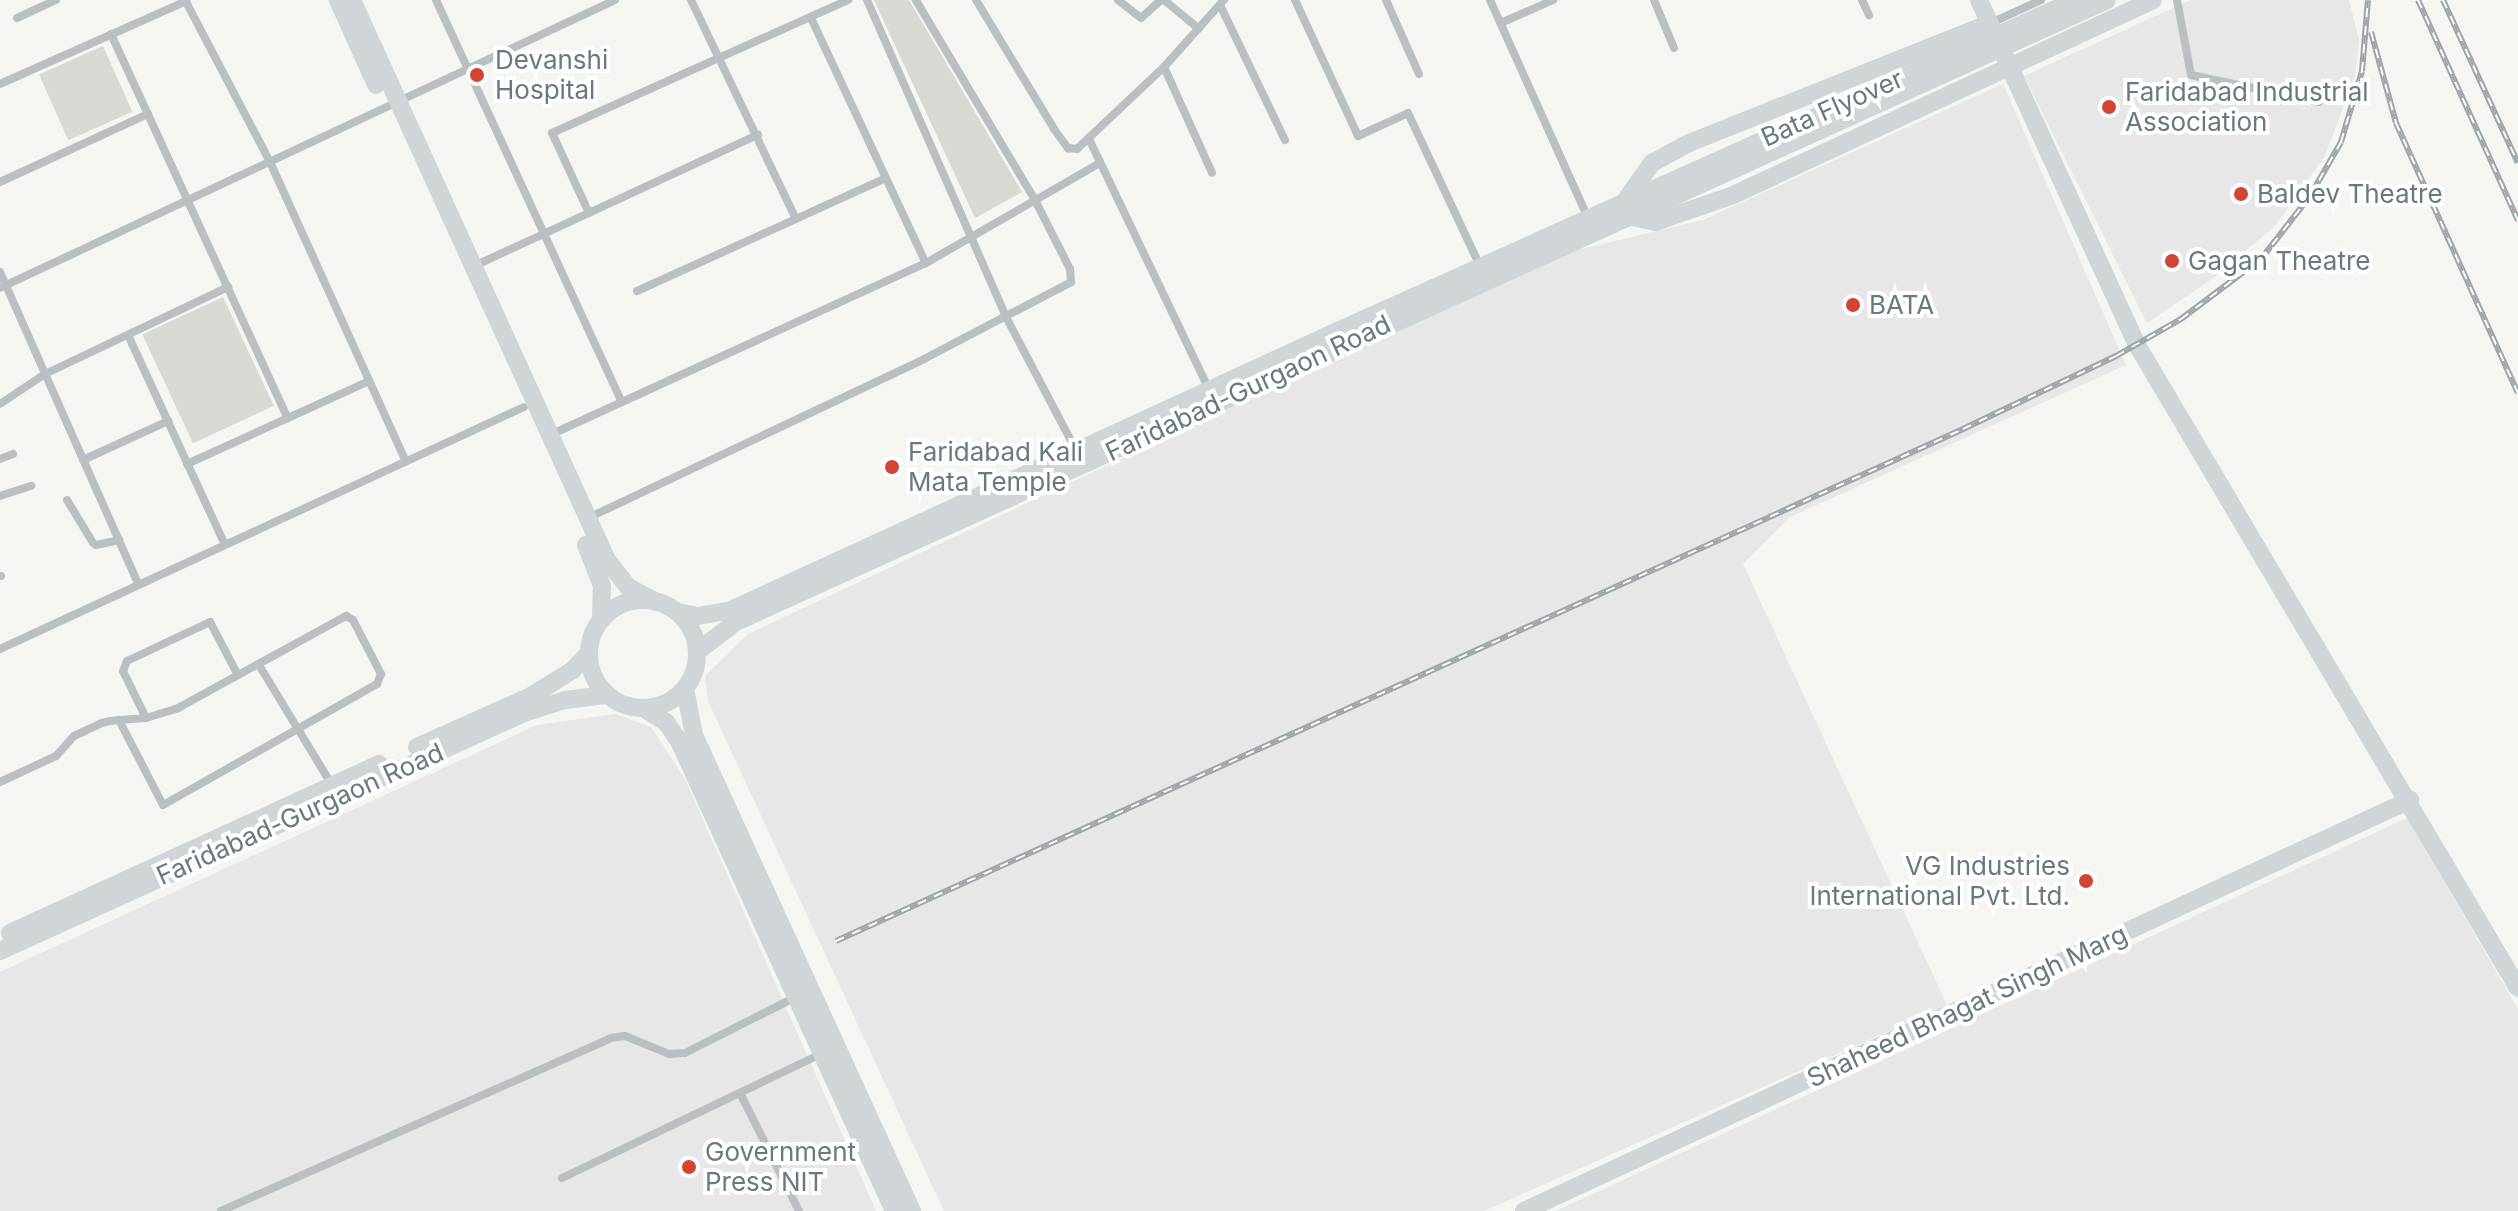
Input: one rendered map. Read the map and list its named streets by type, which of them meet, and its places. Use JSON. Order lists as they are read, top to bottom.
{
  "streets": {
    "street": ["Bata Flyover", "Faridabad-Gurgaon Road", "Shaheed Bhagat Singh Marg"]
  },
  "crossings": [
    ["Bata Flyover", "Faridabad-Gurgaon Road"]
  ],
  "places": [
    "Devanshi Hospital",
    "Faridabad Industrial Association",
    "Baldev Theatre",
    "Gagan Theatre",
    "BATA",
    "Faridabad Kali Mata Temple",
    "VG Industries International Pvt. Ltd.",
    "Government Press NIT"
  ]
}
